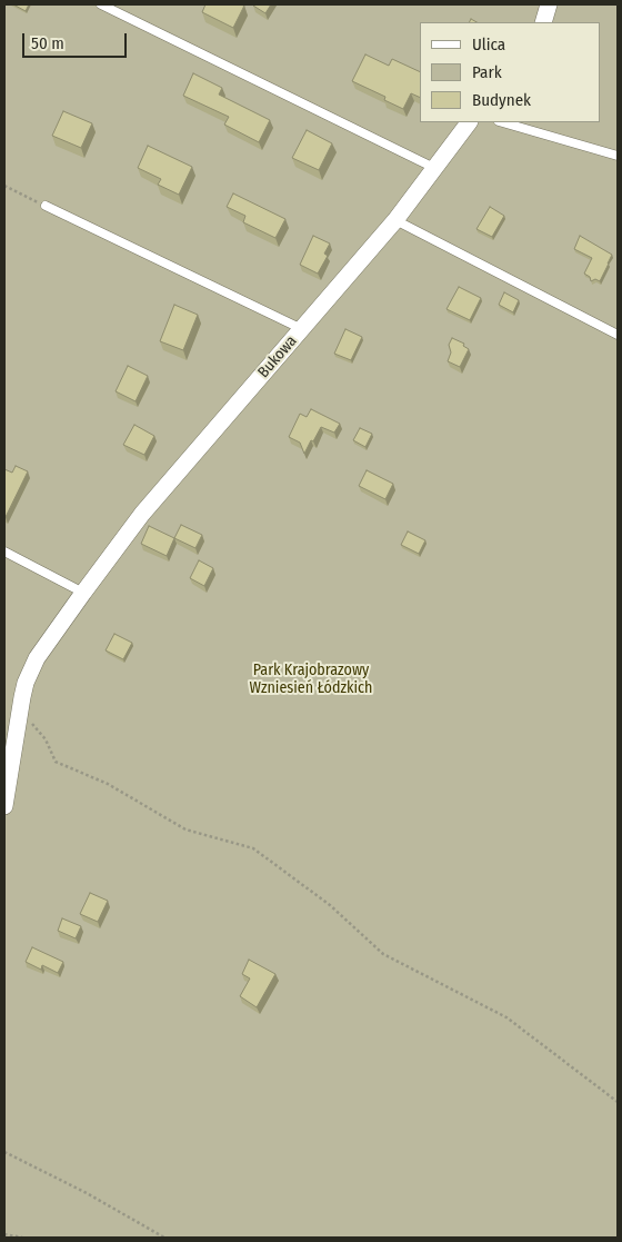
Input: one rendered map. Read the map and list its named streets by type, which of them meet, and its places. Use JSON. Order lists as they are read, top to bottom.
{
  "streets": {
    "street": ["Bukowa"]
  },
  "parks": ["Park Krajobrazowy Wzniesień Łódzkich"],
  "legend": ["Ulica", "Park", "Budynek"],
  "scale_bar": "50 m"
}
